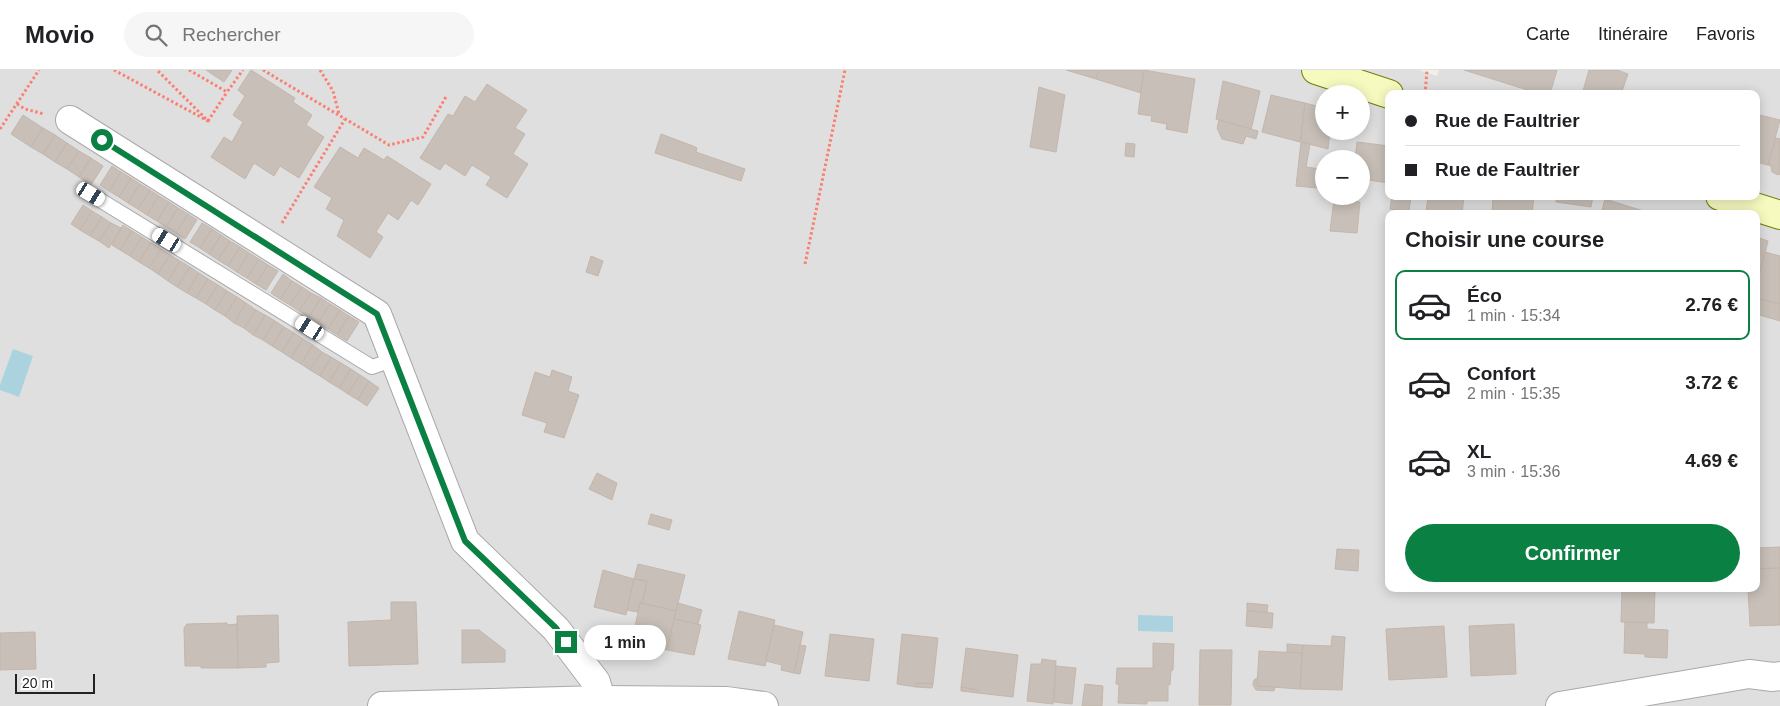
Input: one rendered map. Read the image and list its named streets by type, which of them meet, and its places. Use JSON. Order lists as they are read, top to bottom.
{
  "scale_bar": "20 m",
  "page": {
    "header": "Movio",
    "search": "Rechercher",
    "nav": ["Carte", "Itinéraire", "Favoris"],
    "map_buttons": ["+", "−"],
    "banner": ["Rue de Faultrier", "Rue de Faultrier"],
    "heading": "Choisir une course",
    "list": [
      {
        "name": "Éco",
        "note": "1 min · 15:34",
        "value": "2.76 €"
      },
      {
        "name": "Confort",
        "note": "2 min · 15:35",
        "value": "3.72 €"
      },
      {
        "name": "XL",
        "note": "3 min · 15:36",
        "value": "4.69 €"
      }
    ],
    "buttons": "Confirmer",
    "bubble": "1 min",
    "scale": "20 m"
  }
}
